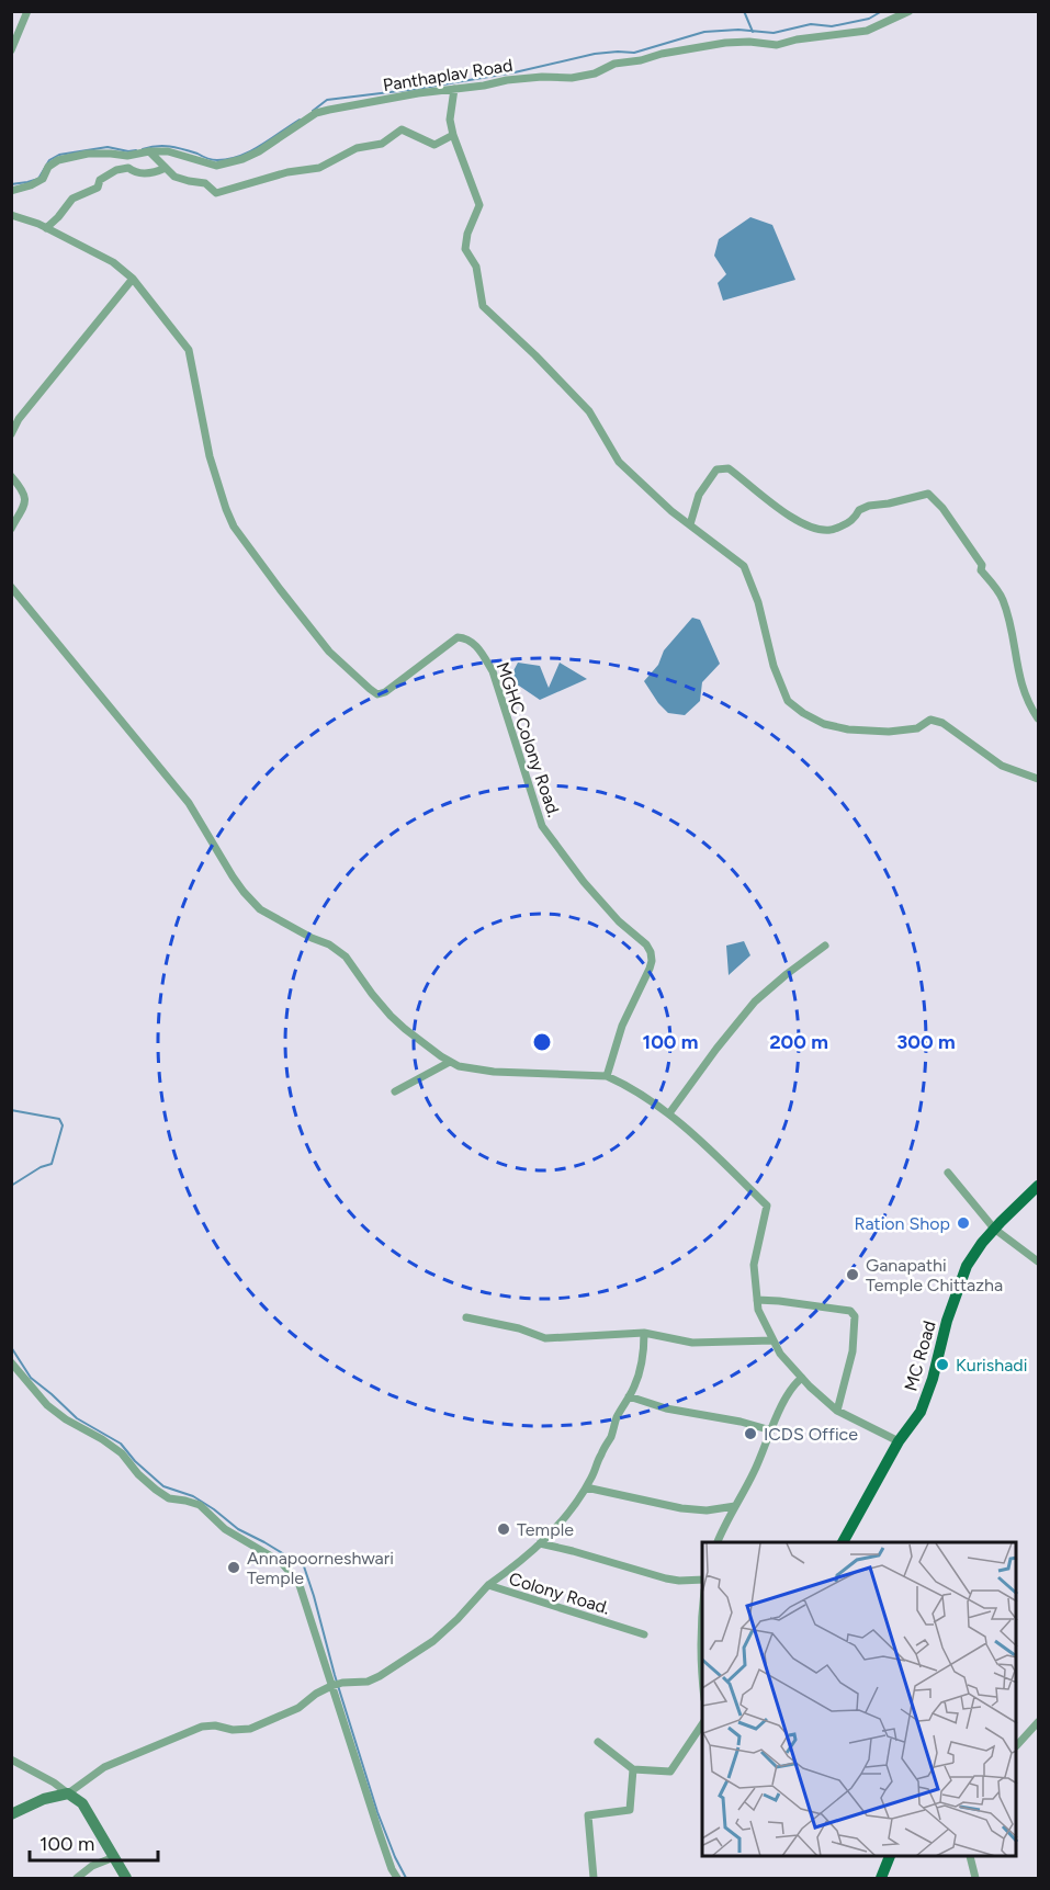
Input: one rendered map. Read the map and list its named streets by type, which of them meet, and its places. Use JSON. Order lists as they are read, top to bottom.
{
  "streets": {
    "main road": ["MC Road"],
    "street": ["Panthaplav Road", "MGHC Colony Road.", "Colony Road."]
  },
  "places": [
    "Ration Shop",
    "Ganapathi Temple Chittazha",
    "Kurishadi",
    "ICDS Office",
    "Temple",
    "Annapoorneshwari Temple"
  ],
  "scale_bar": "100 m",
  "rings": ["100 m", "200 m", "300 m"]
}
